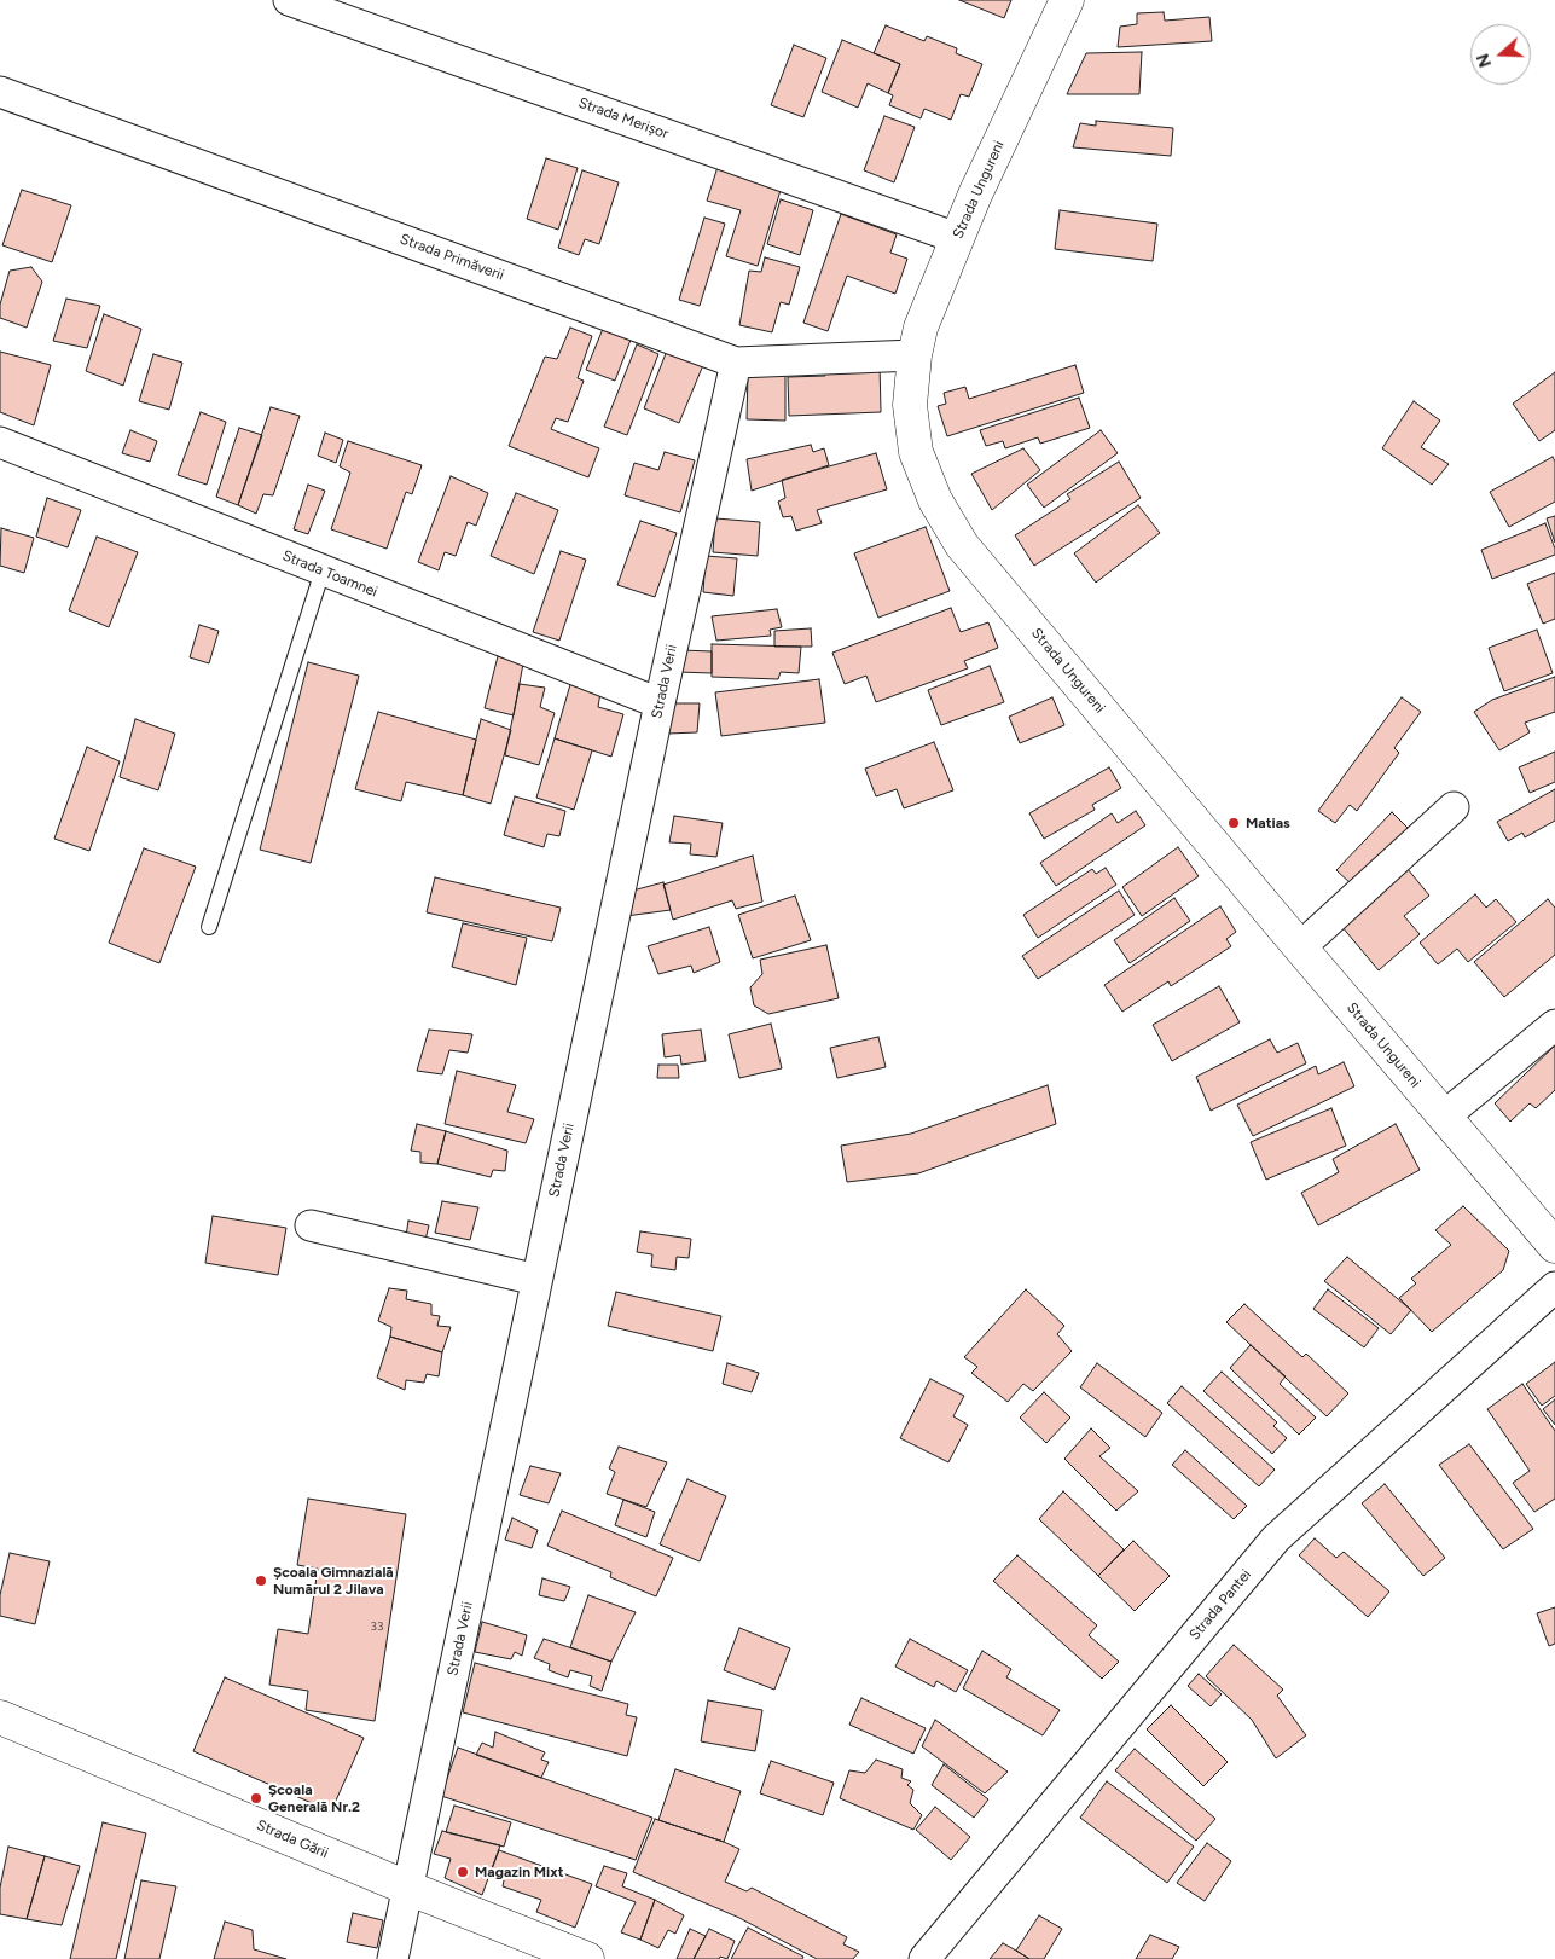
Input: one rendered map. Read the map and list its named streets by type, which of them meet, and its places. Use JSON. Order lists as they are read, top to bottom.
{
  "streets": {
    "main road": ["Strada Ungureni", "Strada Gării"],
    "street": [
      "Strada Merișor",
      "Strada Primăverii",
      "Strada Toamnei",
      "Strada Verii",
      "Strada Pantei"
    ]
  },
  "crossings": [
    ["Strada Merișor", "Strada Ungureni"],
    ["Strada Ungureni", "Strada Primăverii"],
    ["Strada Primăverii", "Strada Verii"],
    ["Strada Toamnei", "Strada Verii"],
    ["Strada Verii", "Strada Gării"]
  ],
  "places": [
    "Matias",
    "Școala Gimnazială Numărul 2 Jilava",
    "Școala Generală Nr.2",
    "Magazin Mixt"
  ],
  "house_numbers": ["33"],
  "north": "left"
}
